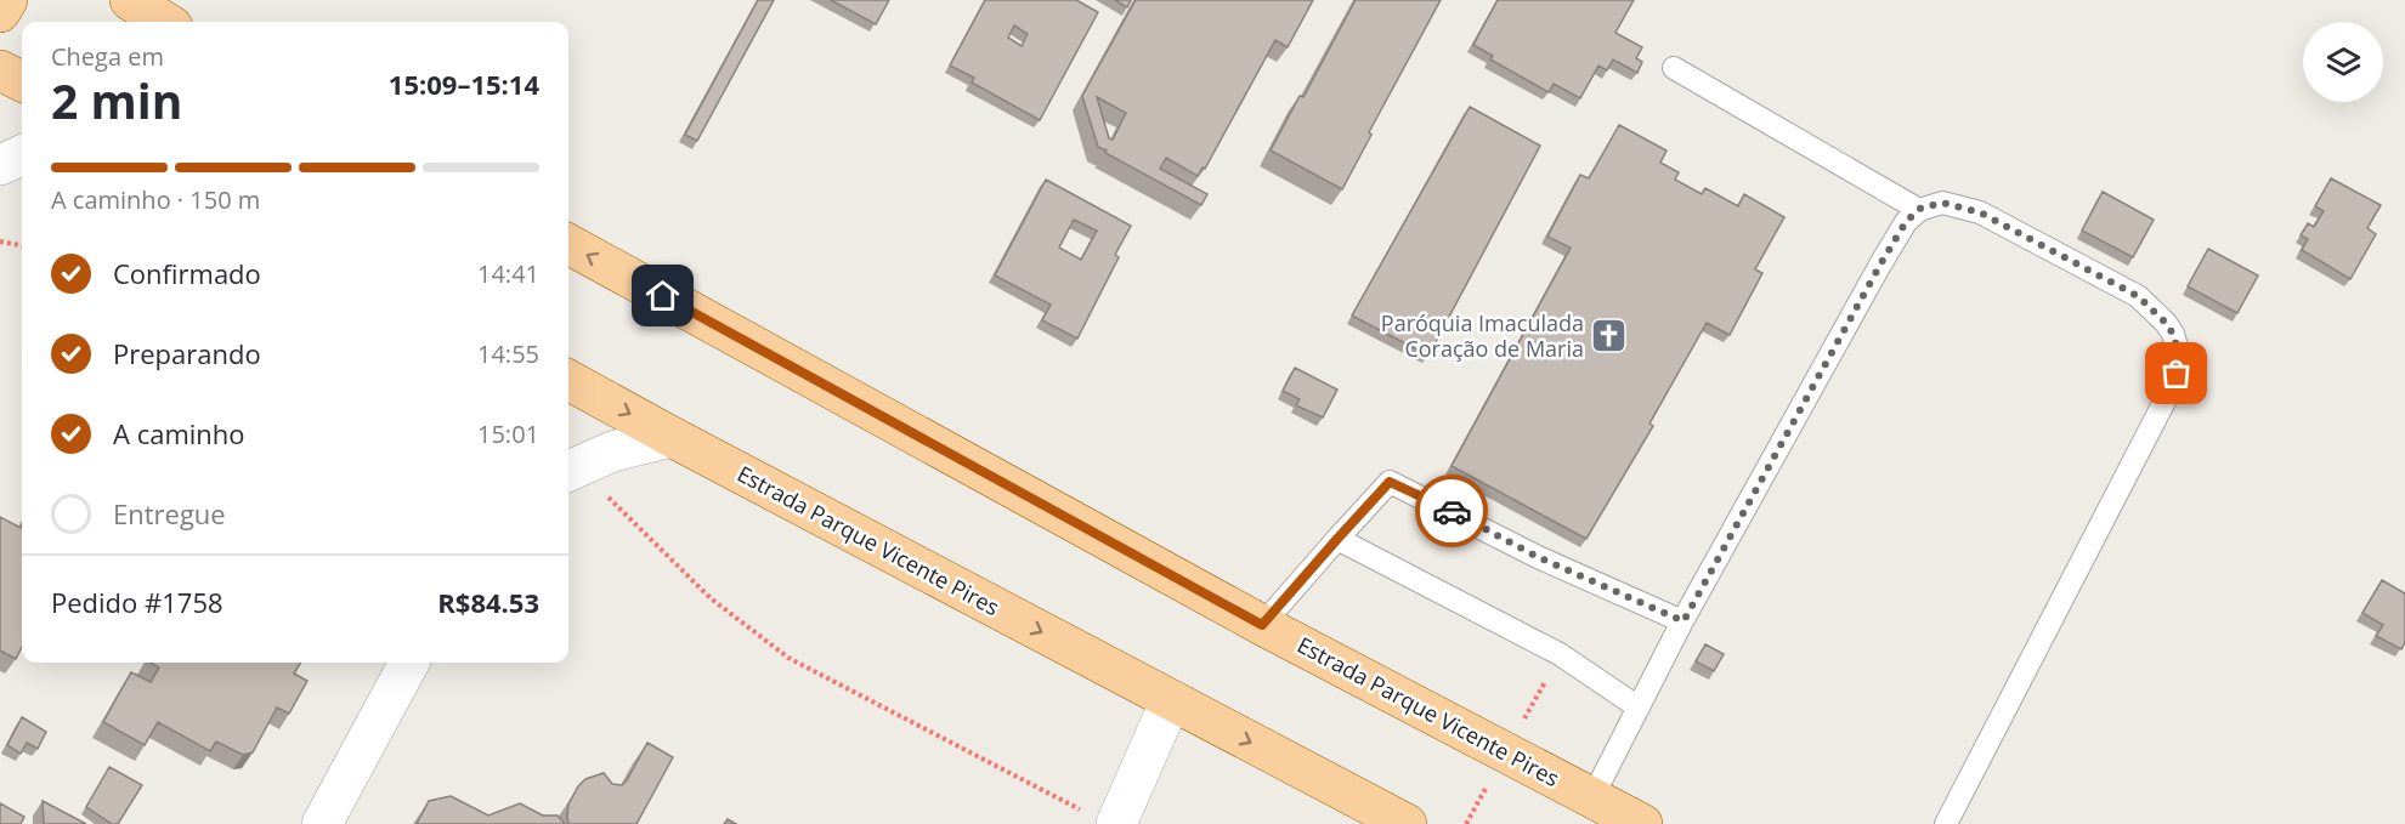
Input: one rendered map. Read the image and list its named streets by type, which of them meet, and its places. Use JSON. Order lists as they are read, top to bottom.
{
  "streets": {
    "main road": ["Estrada Parque Vicente Pires"]
  },
  "places": {
    "church": ["Paróquia Imaculada Coração de Maria"]
  },
  "page": {
    "heading": ["2 min", "Chega em", "15:09–15:14"],
    "panel": ["Pedido #1758", "R$84.53"],
    "bar": "A caminho · 150 m",
    "list": [
      ["Confirmado", "14:41"],
      ["Preparando", "14:55"],
      ["A caminho", "15:01"],
      "Entregue"
    ]
  }
}
